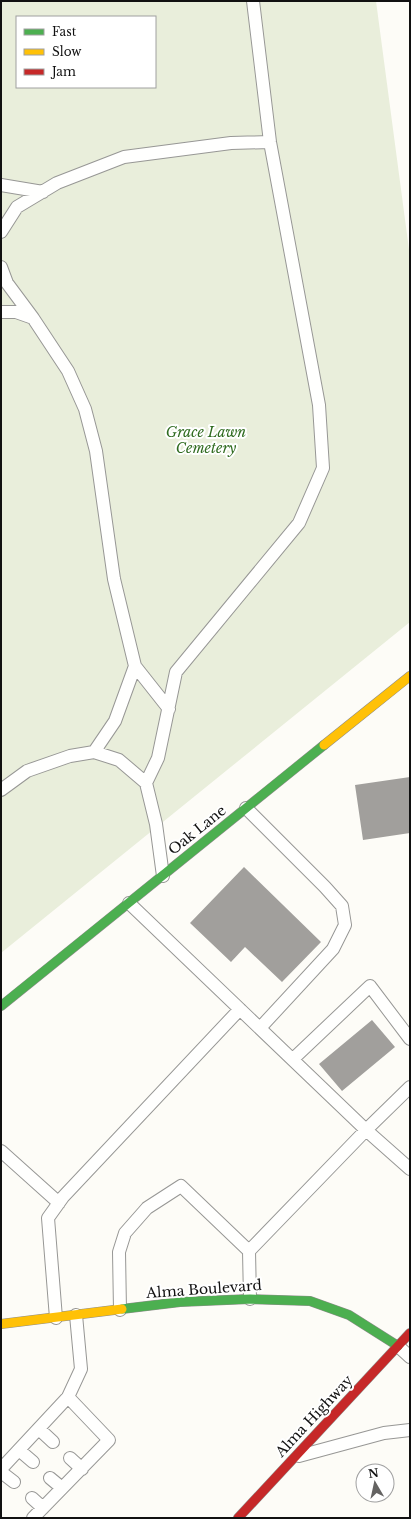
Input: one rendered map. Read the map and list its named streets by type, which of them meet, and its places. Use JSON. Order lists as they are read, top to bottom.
{
  "streets": {
    "street": ["Oak Lane", "Alma Boulevard", "Alma Highway"]
  },
  "crossings": [
    ["Alma Boulevard", "Alma Highway"]
  ],
  "parks": ["Grace Lawn Cemetery"],
  "legend": ["Fast", "Slow", "Jam"],
  "north": "top"
}
